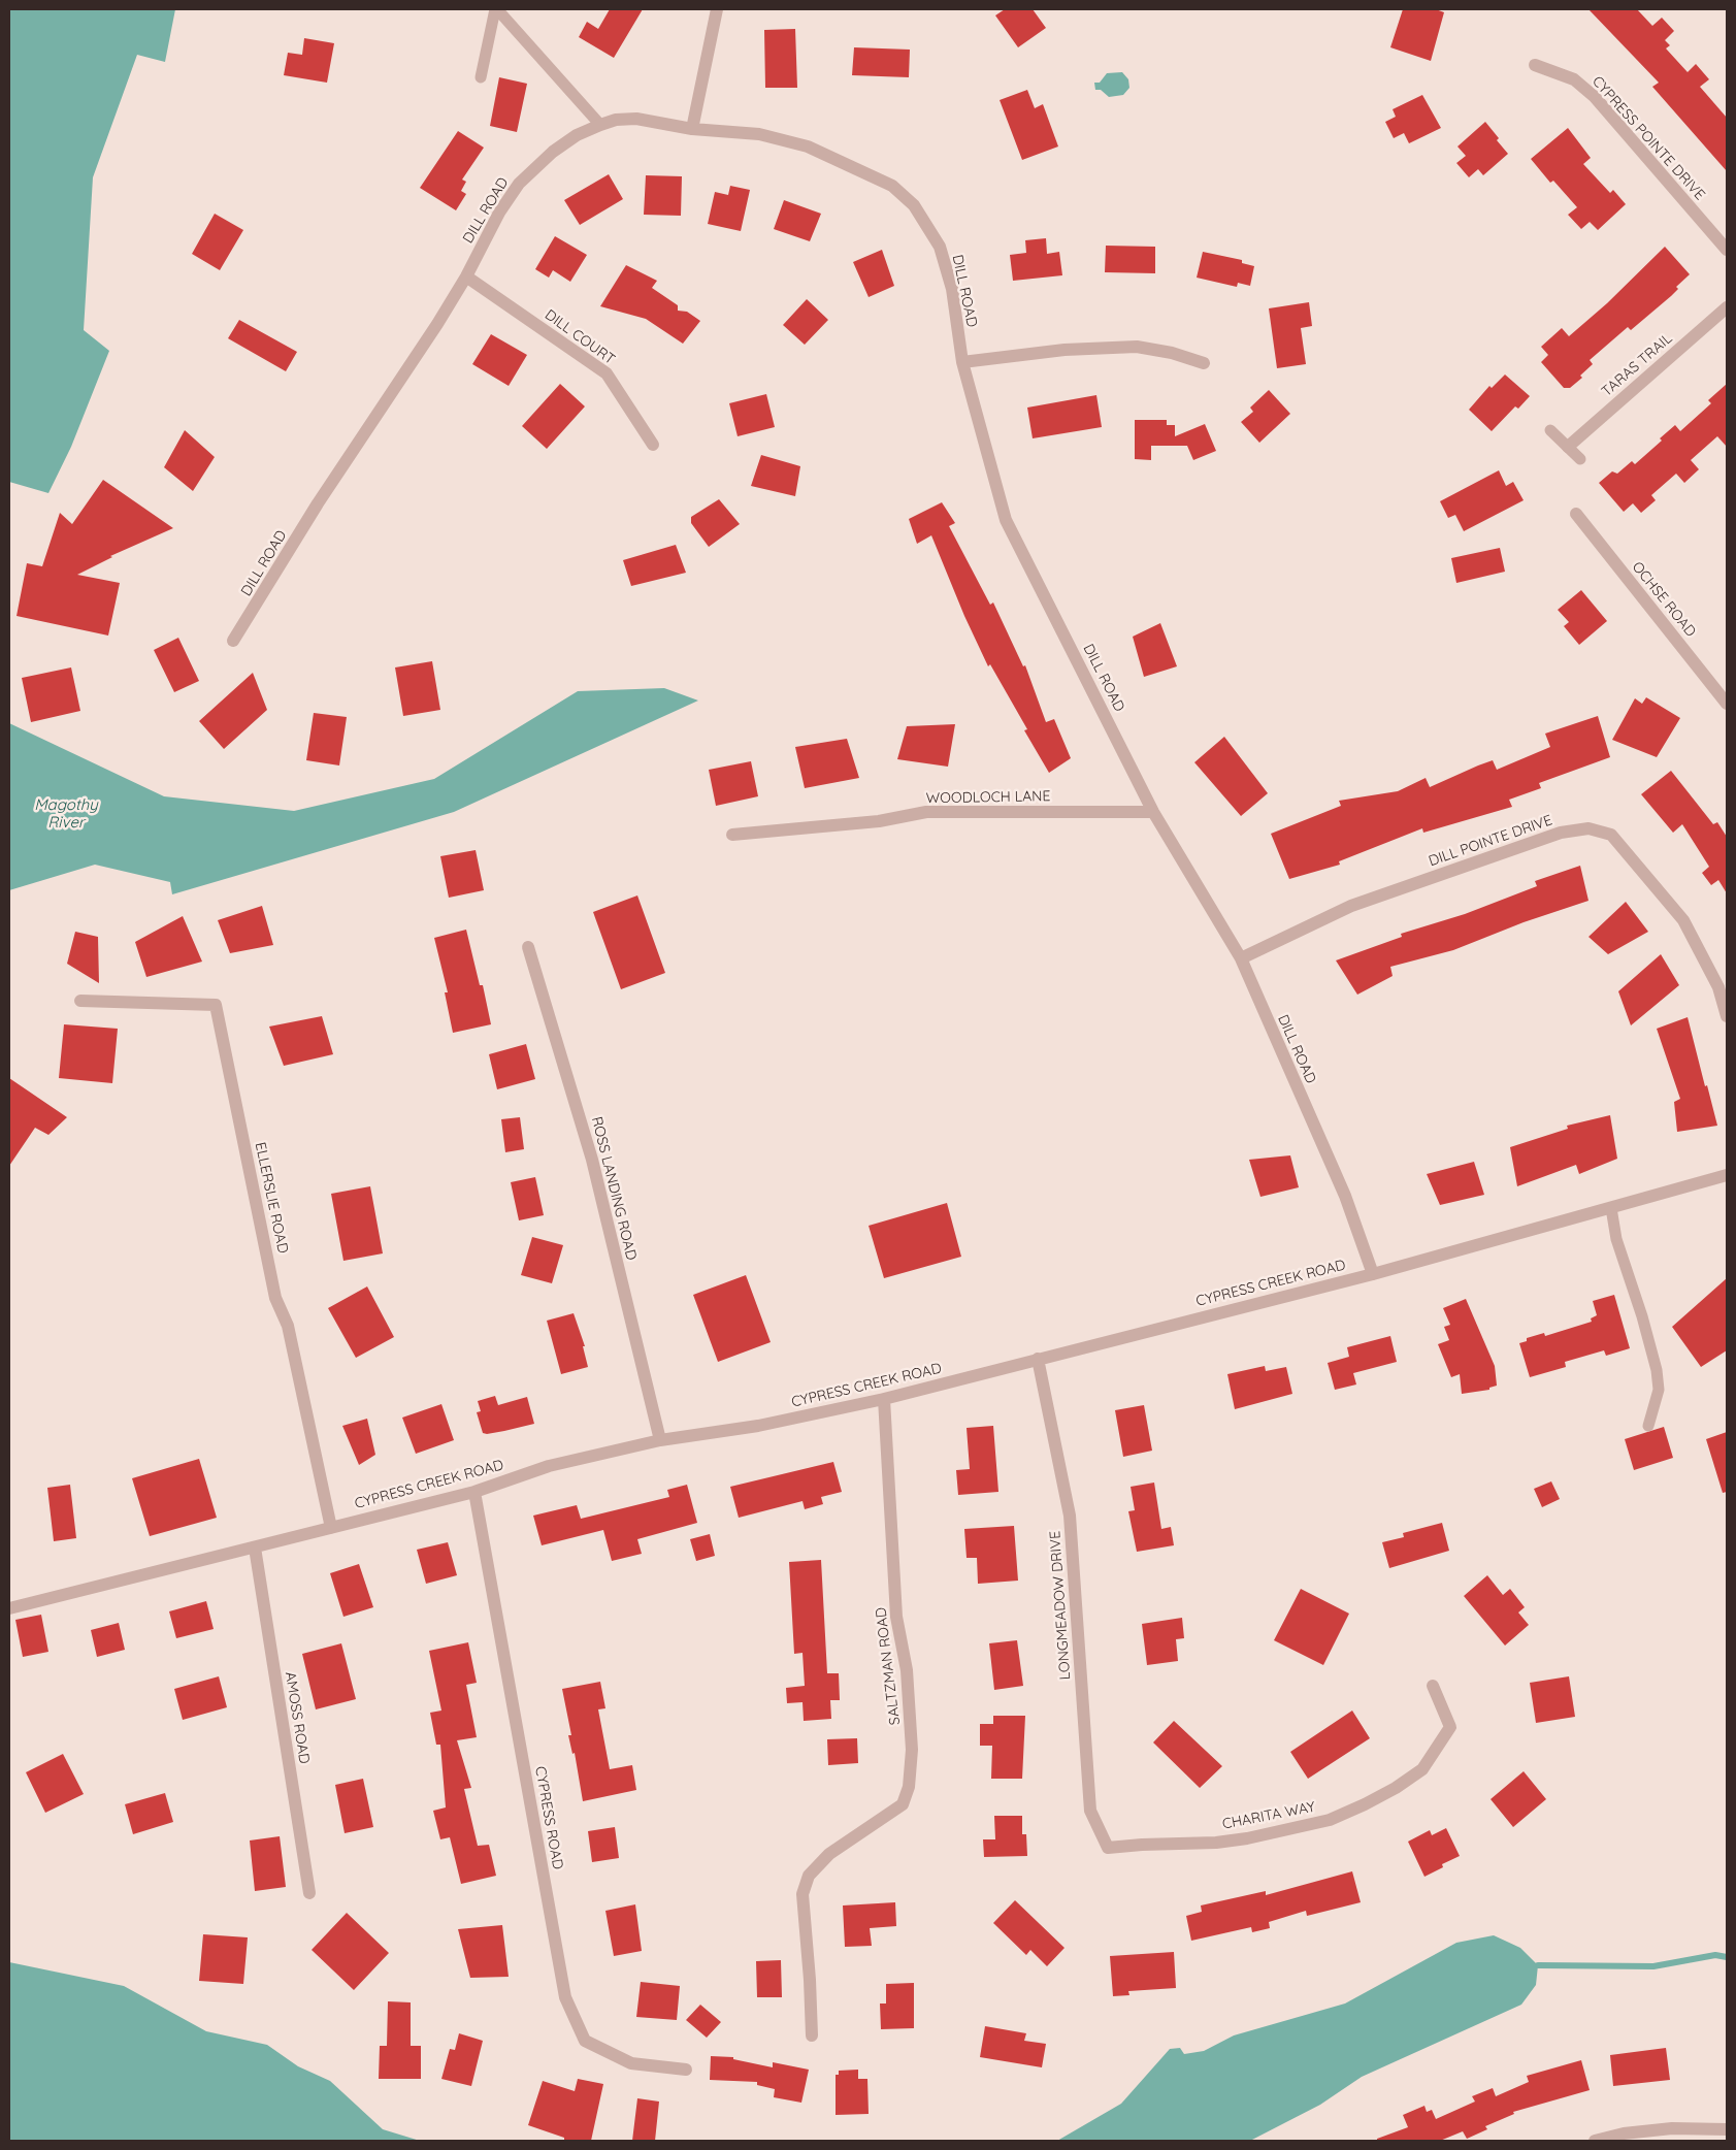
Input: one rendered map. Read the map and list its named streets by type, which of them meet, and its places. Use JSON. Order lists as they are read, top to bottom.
{
  "streets": {
    "street": [
      "CYPRESS POINTE DRIVE",
      "DILL ROAD",
      "DILL COURT",
      "TARAS TRAIL",
      "OCHSE ROAD",
      "WOODLOCH LANE",
      "DILL POINTE DRIVE",
      "ROSS LANDING ROAD",
      "ELLERSLIE ROAD",
      "CYPRESS CREEK ROAD",
      "LONGMEADOW DRIVE",
      "SALTZMAN ROAD",
      "AMOSS ROAD",
      "CHARITA WAY",
      "CYPRESS ROAD"
    ]
  },
  "crossings": [
    ["DILL ROAD", "DILL COURT"],
    ["DILL ROAD", "WOODLOCH LANE"],
    ["DILL ROAD", "DILL POINTE DRIVE"],
    ["DILL ROAD", "CYPRESS CREEK ROAD"],
    ["ROSS LANDING ROAD", "CYPRESS CREEK ROAD"],
    ["ELLERSLIE ROAD", "CYPRESS CREEK ROAD"],
    ["CYPRESS CREEK ROAD", "LONGMEADOW DRIVE"],
    ["CYPRESS CREEK ROAD", "SALTZMAN ROAD"],
    ["CYPRESS CREEK ROAD", "AMOSS ROAD"],
    ["CYPRESS CREEK ROAD", "CYPRESS ROAD"],
    ["LONGMEADOW DRIVE", "CHARITA WAY"]
  ],
  "water": ["Magothy River"]
}
